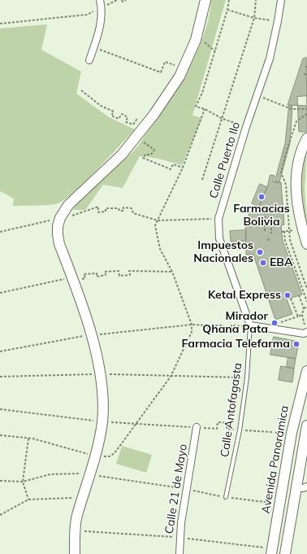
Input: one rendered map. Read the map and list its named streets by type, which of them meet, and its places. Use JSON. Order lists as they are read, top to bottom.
{
  "streets": {
    "street": ["Calle Puerto Ilo", "Avenida Panorámica", "Calle 21 de Mayo"],
    "lane": ["Calle Antofagasta"]
  },
  "crossings": [
    ["Calle Puerto Ilo", "Calle Antofagasta"]
  ],
  "places": [
    "Farmacias Bolivia",
    "Impuestos Nacionales",
    "EBA",
    "Ketal Express",
    "Mirador Qhana Pata",
    "Farmacia Telefarma"
  ]
}
